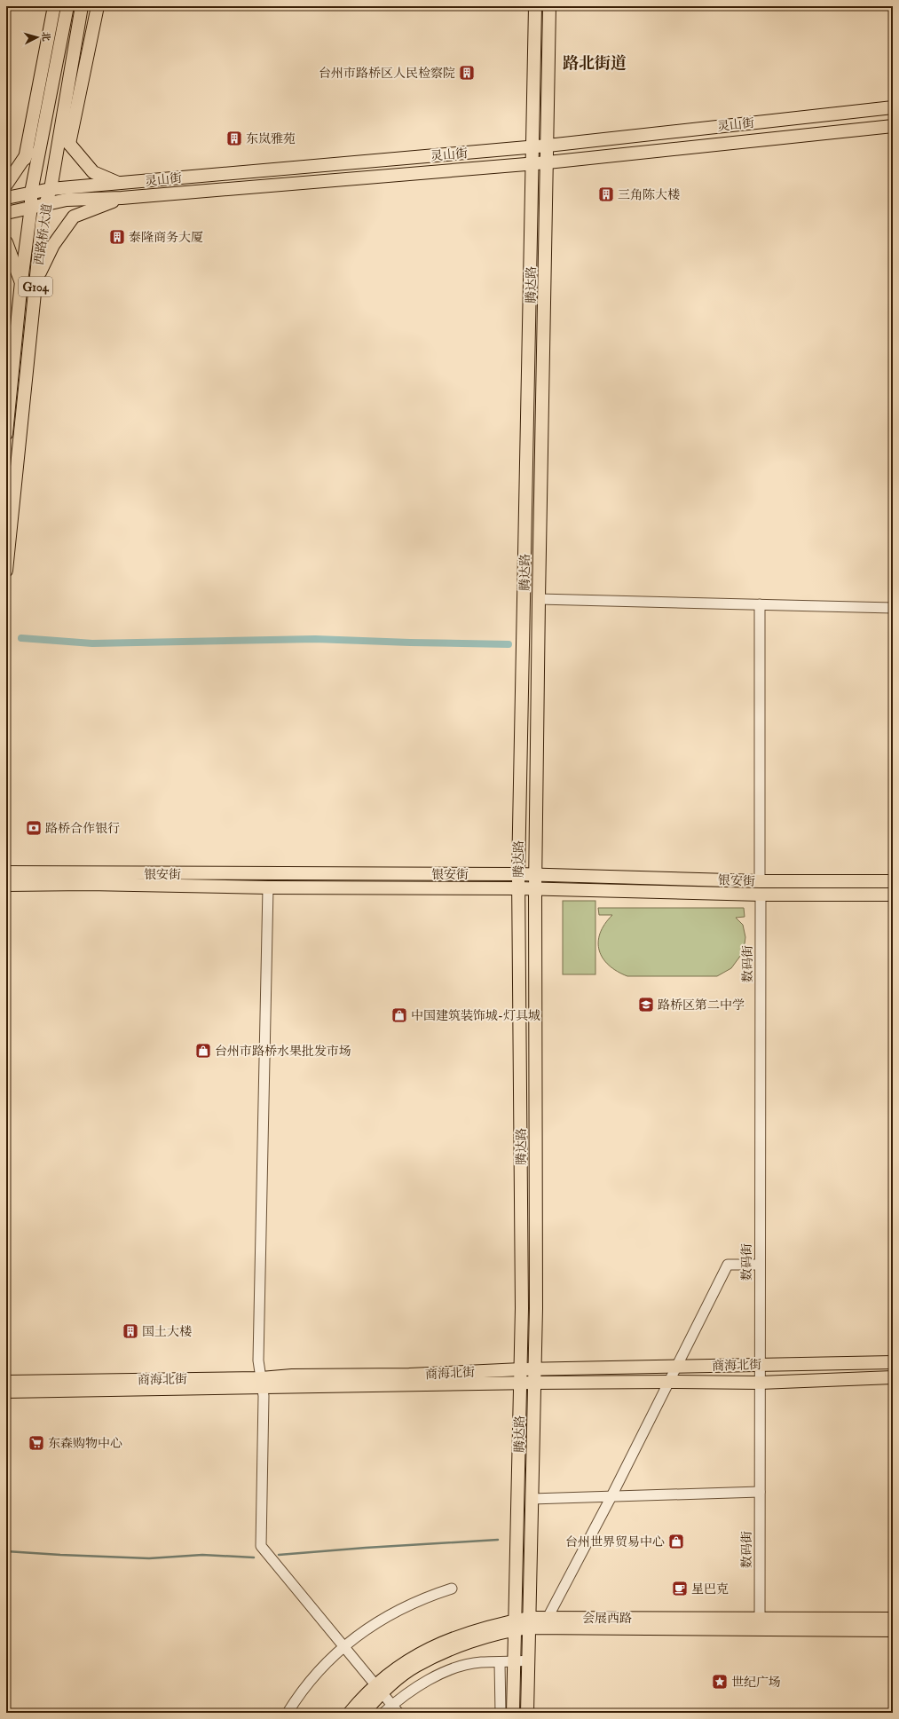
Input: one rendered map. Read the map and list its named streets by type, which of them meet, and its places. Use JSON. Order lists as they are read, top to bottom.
{
  "streets": {
    "main road": [
      "灵山街",
      "西路桥大道",
      "腾达路",
      "G104",
      "银安街",
      "商海北街",
      "会展西路"
    ],
    "street": ["数码街"]
  },
  "crossings": [
    ["灵山街", "西路桥大道"],
    ["灵山街", "腾达路"],
    ["腾达路", "银安街"],
    ["腾达路", "商海北街"],
    ["腾达路", "会展西路"],
    ["银安街", "数码街"],
    ["数码街", "商海北街"],
    ["数码街", "会展西路"]
  ],
  "districts": ["路北街道"],
  "places": {
    "building": [
      "台州市路桥区人民检察院",
      "东岚雅苑",
      "三角陈大楼",
      "泰隆商务大厦",
      "国土大楼"
    ],
    "bank": ["路桥合作银行"],
    "school or university": ["路桥区第二中学"],
    "shop": ["中国建筑装饰城-灯具城", "台州市路桥水果批发市场", "台州世界贸易中心"],
    "supermarket": ["东森购物中心"],
    "cafe": ["星巴克"],
    "place": ["世纪广场"]
  },
  "north": "right"
}
